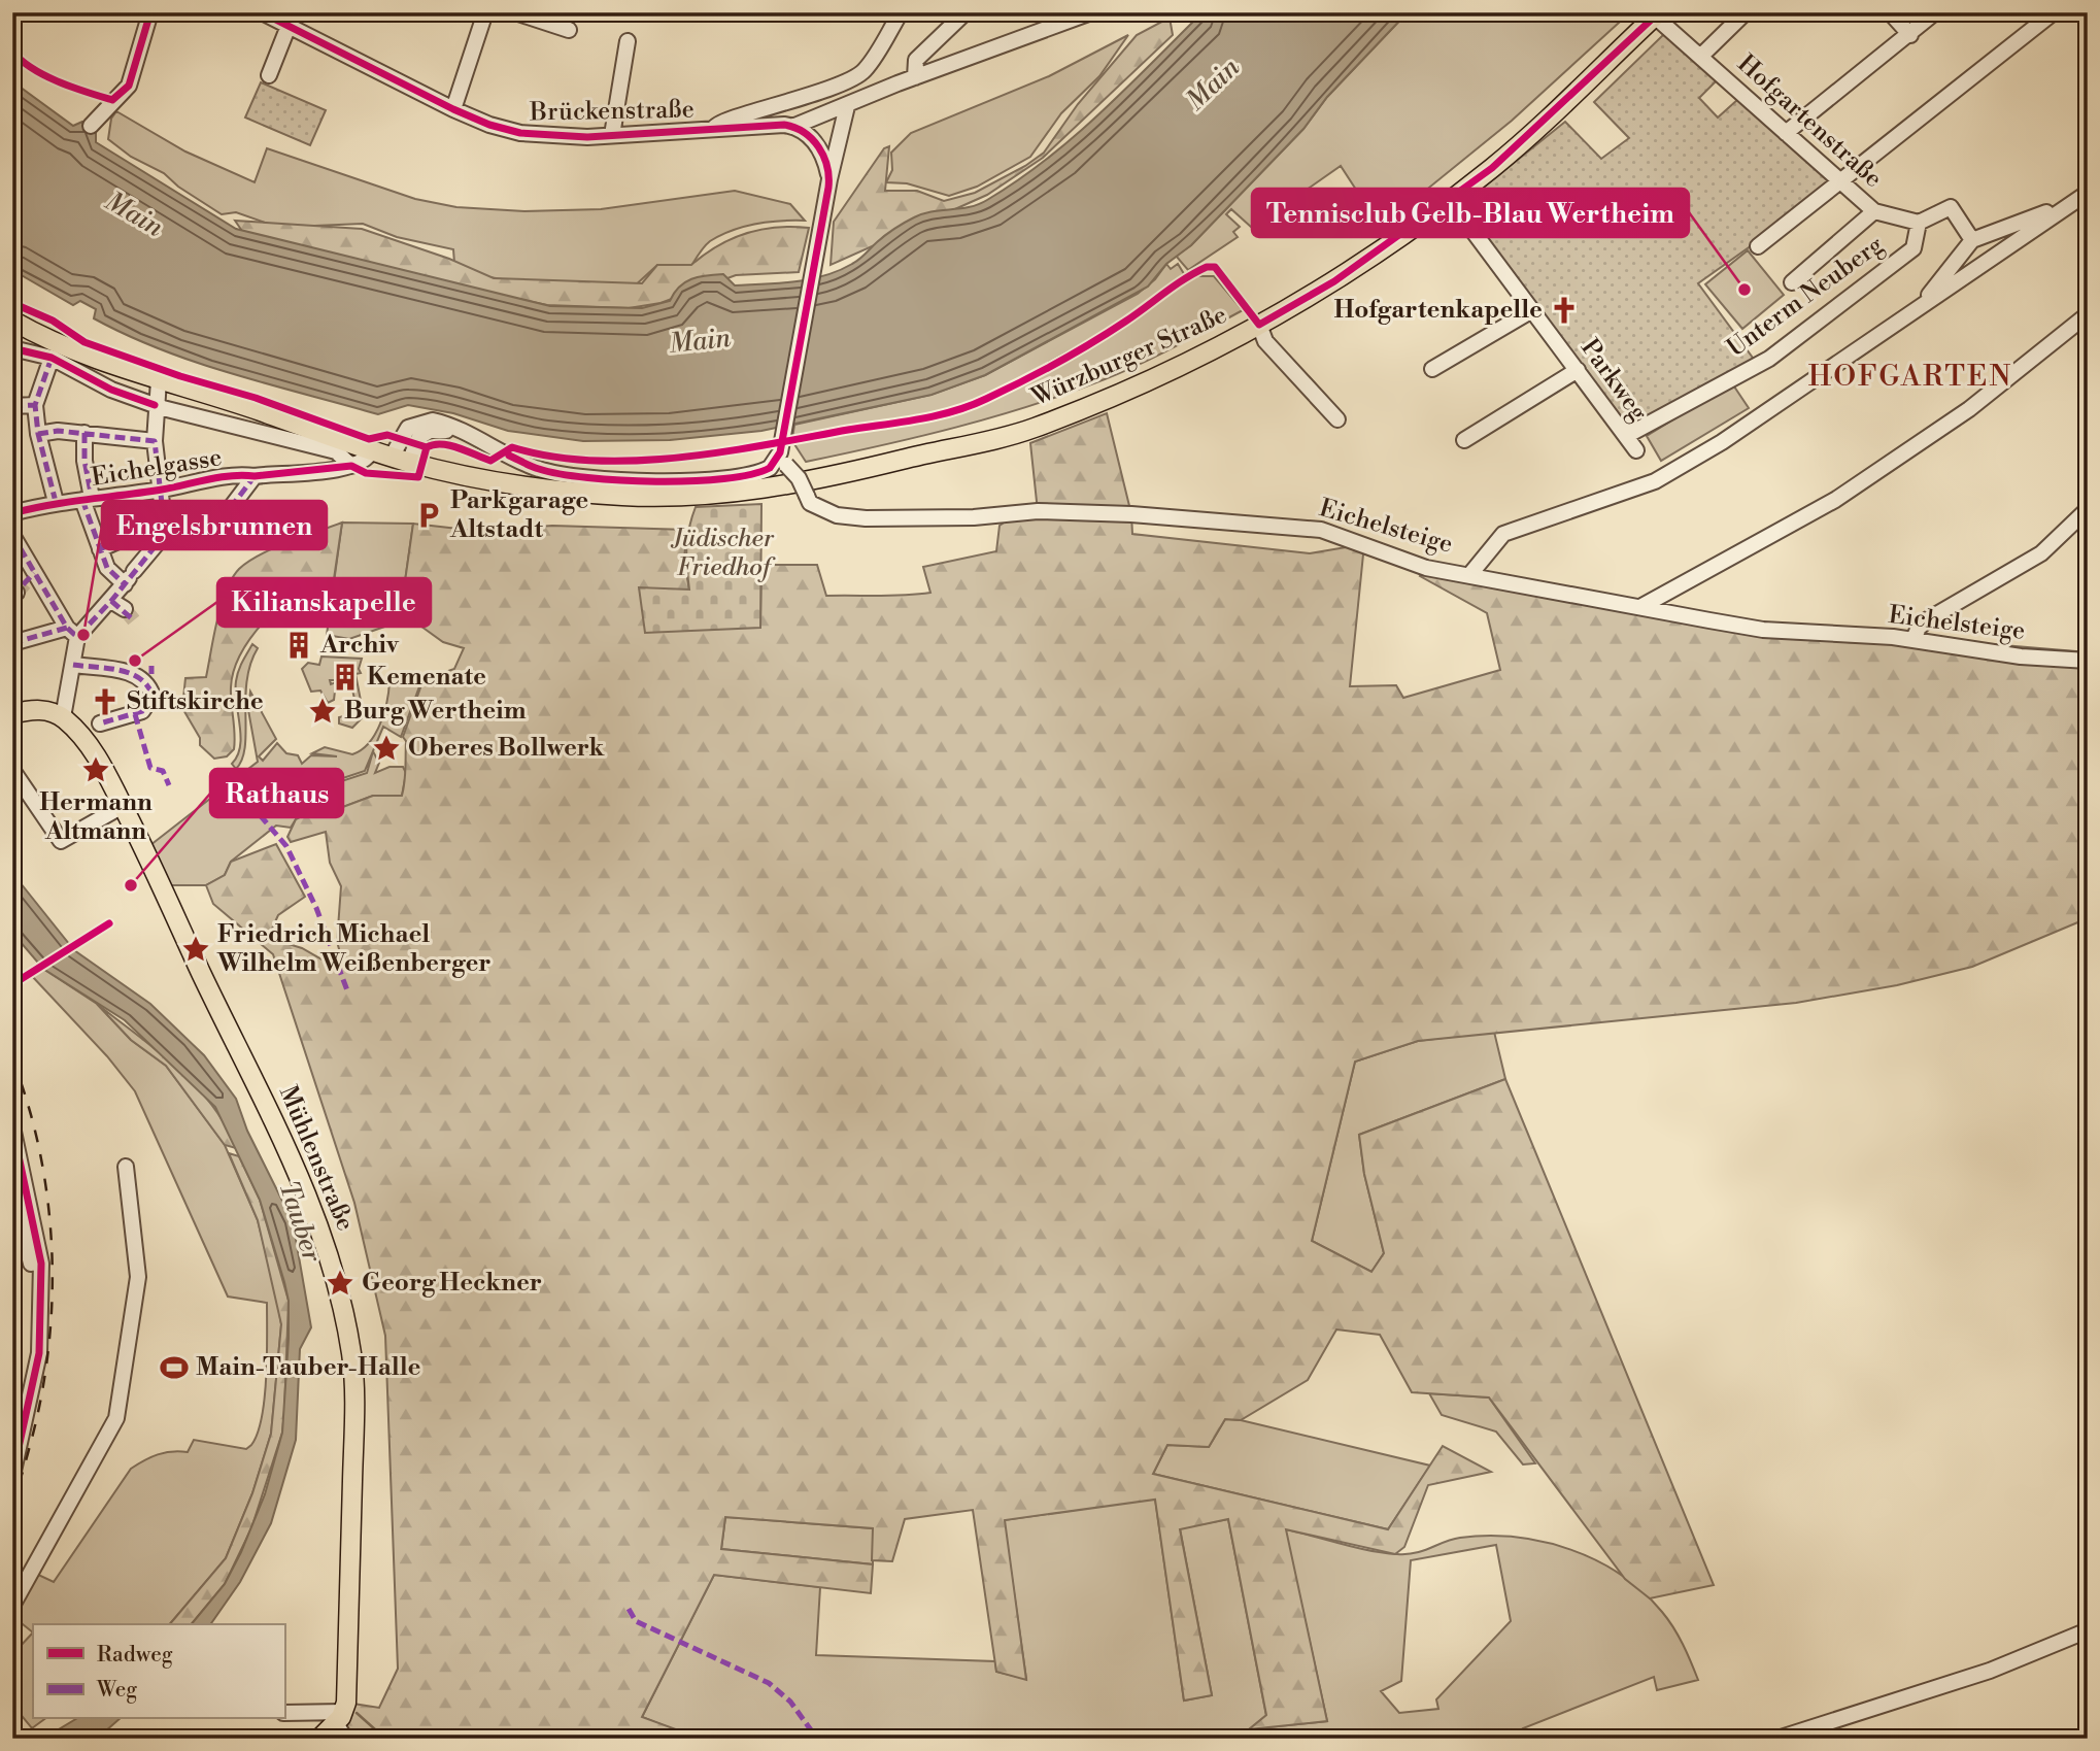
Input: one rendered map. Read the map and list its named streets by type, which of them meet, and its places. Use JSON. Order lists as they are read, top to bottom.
{
  "streets": {
    "main road": ["Würzburger Straße", "Mühlenstraße"],
    "street": [
      "Brückenstraße",
      "Hofgartenstraße",
      "Unterm Neuberg",
      "Parkweg",
      "Eichelgasse",
      "Eichelsteige"
    ]
  },
  "crossings": [
    ["Hofgartenstraße", "Unterm Neuberg"],
    ["Hofgartenstraße", "Würzburger Straße"],
    ["Unterm Neuberg", "Parkweg"],
    ["Würzburger Straße", "Parkweg"]
  ],
  "districts": ["HOFGARTEN"],
  "water": ["Main", "Tauber"],
  "parks": ["Jüdischer Friedhof"],
  "places": {
    "other": [
      "Tennisclub Gelb-Blau Wertheim",
      "Engelsbrunnen",
      "Kilianskapelle",
      "Rathaus"
    ],
    "church": ["Hofgartenkapelle", "Stiftskirche"],
    "parking": ["Parkgarage Altstadt"],
    "building": ["Archiv", "Kemenate"],
    "place": [
      "Burg Wertheim",
      "Oberes Bollwerk",
      "Hermann Altmann",
      "Friedrich Michael Wilhelm Weißenberger",
      "Georg Heckner"
    ],
    "sports": ["Main-Tauber-Halle"]
  },
  "legend": ["Radweg", "Weg"]
}
